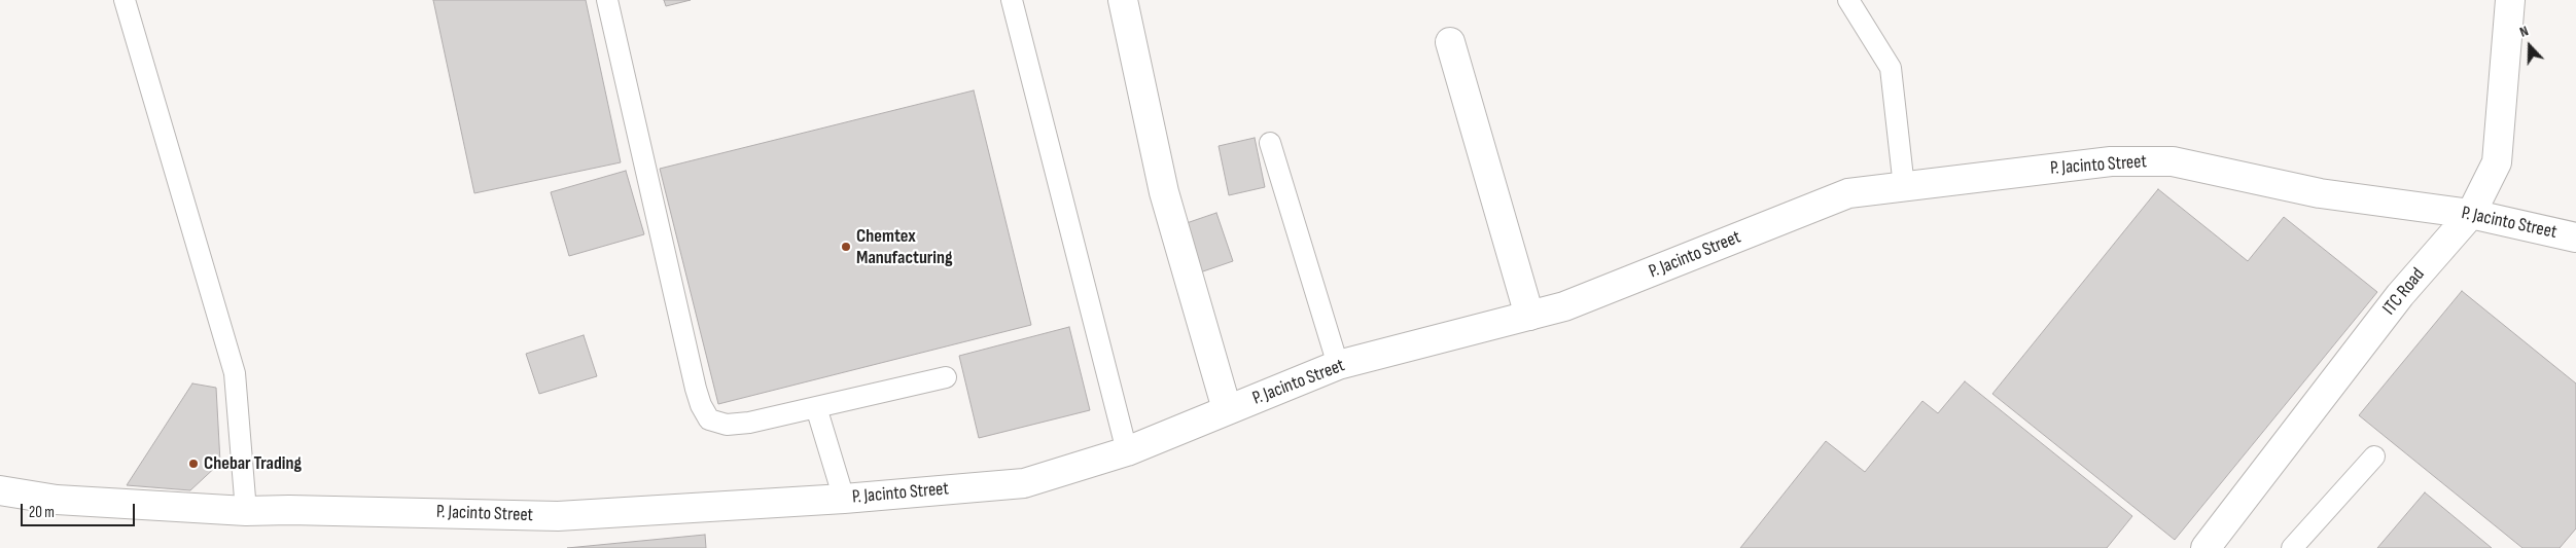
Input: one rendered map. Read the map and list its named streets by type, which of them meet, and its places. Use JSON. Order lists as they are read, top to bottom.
{
  "streets": {
    "street": ["P. Jacinto Street", "ITC Road"]
  },
  "crossings": [
    ["P. Jacinto Street", "ITC Road"]
  ],
  "places": ["Chemtex Manufacturing", "Chebar Trading"],
  "scale_bar": "20 m",
  "north": "top"
}
